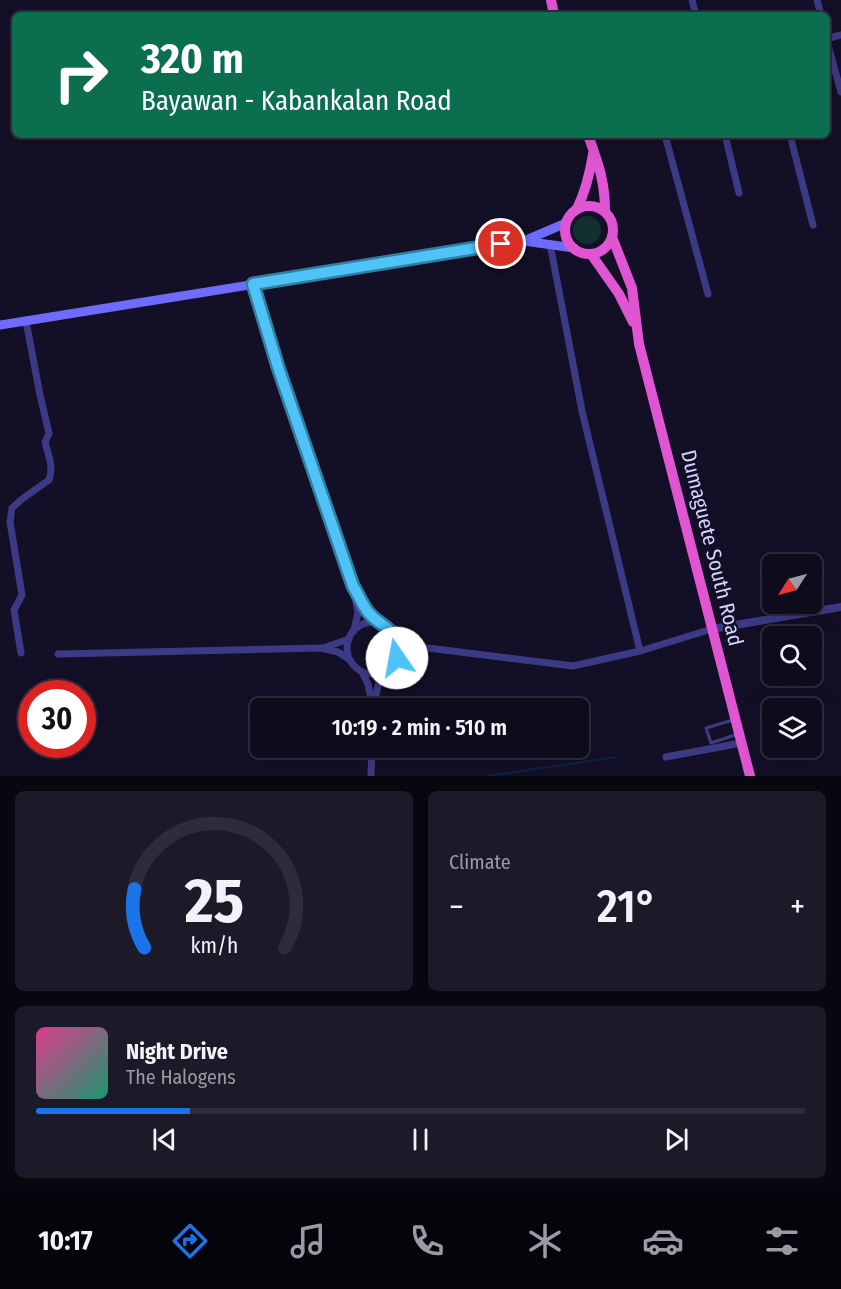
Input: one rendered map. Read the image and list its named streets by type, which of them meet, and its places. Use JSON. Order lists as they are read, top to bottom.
{
  "streets": {
    "highway": ["Dumaguete South Road"]
  },
  "north": "bottom left",
  "page": {
    "turn": ["320 m", "Bayawan - Kabankalan Road"],
    "limit": "30",
    "trip": "10:19 · 2 min · 510 m",
    "tile": "Climate",
    "heat": ["−", "21°", "+"],
    "song": ["Night Drive", "The Halogens"],
    "tabs": "10:17",
    "gauge": ["25", "km/h"]
  }
}
